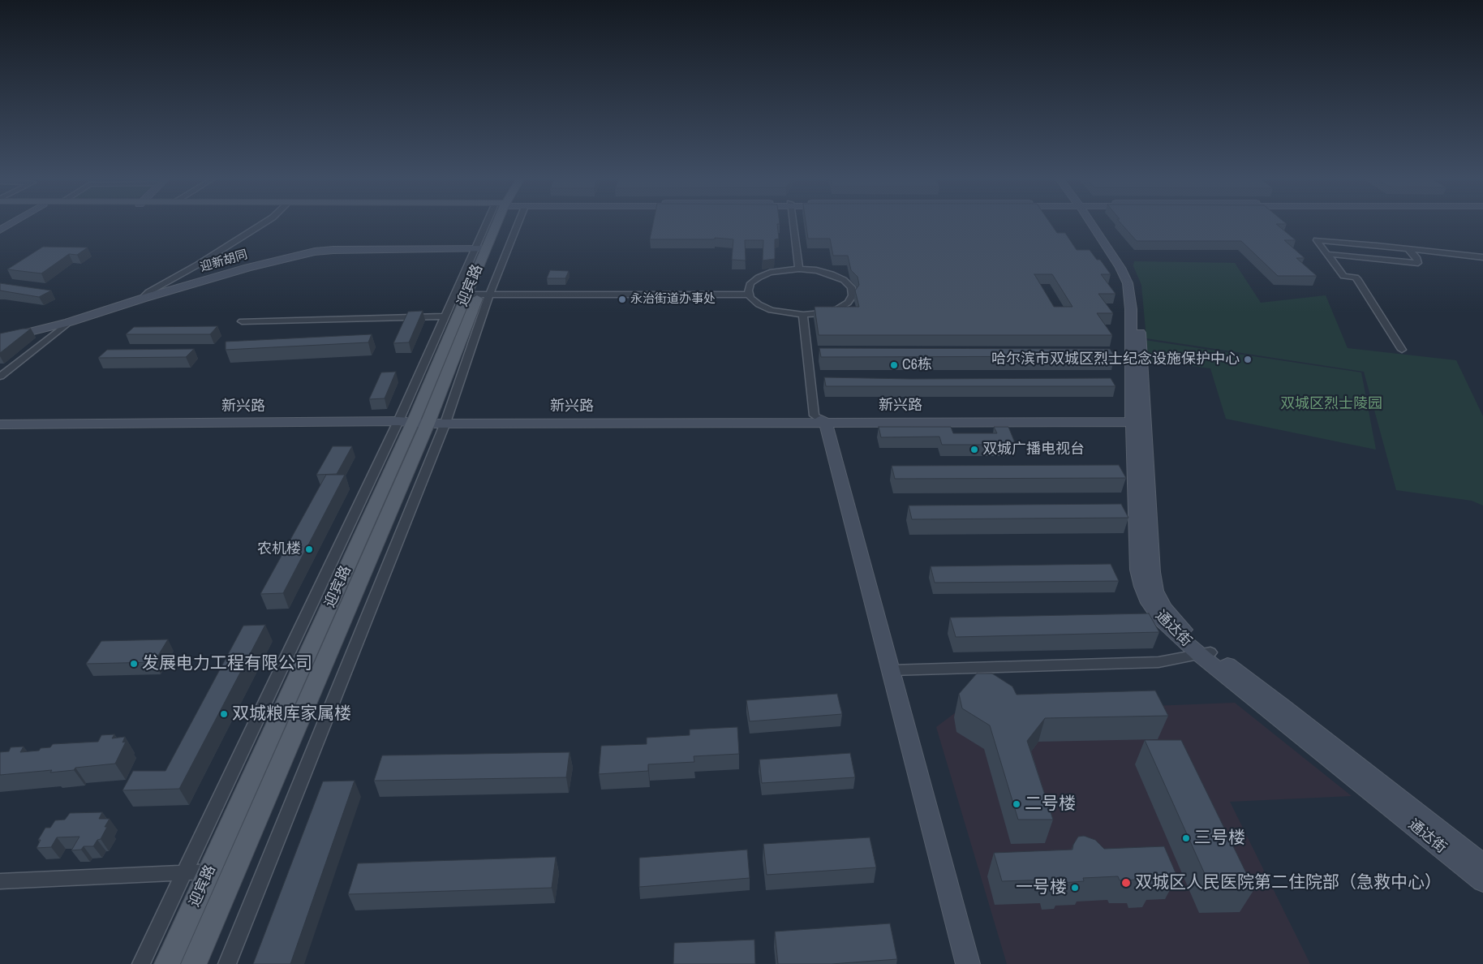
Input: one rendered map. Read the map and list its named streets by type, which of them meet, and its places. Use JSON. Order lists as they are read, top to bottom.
{
  "streets": {
    "main road": [
      "迎新胡同",
      "迎宾路",
      "新兴路",
      "通达街"
    ]
  },
  "crossings": [
    ["迎新胡同", "迎宾路"],
    ["迎宾路", "新兴路"],
    ["新兴路", "通达街"]
  ],
  "parks": ["双城区烈士陵园"],
  "places": [
    "永治街道办事处",
    "哈尔滨市双城区烈士纪念设施保护中心",
    "C6栋",
    "双城广播电视台",
    "农机楼",
    "发展电力工程有限公司",
    "双城粮库家属楼",
    "二号楼",
    "三号楼",
    "双城区人民医院第二住院部（急救中心）",
    "一号楼"
  ]
}
